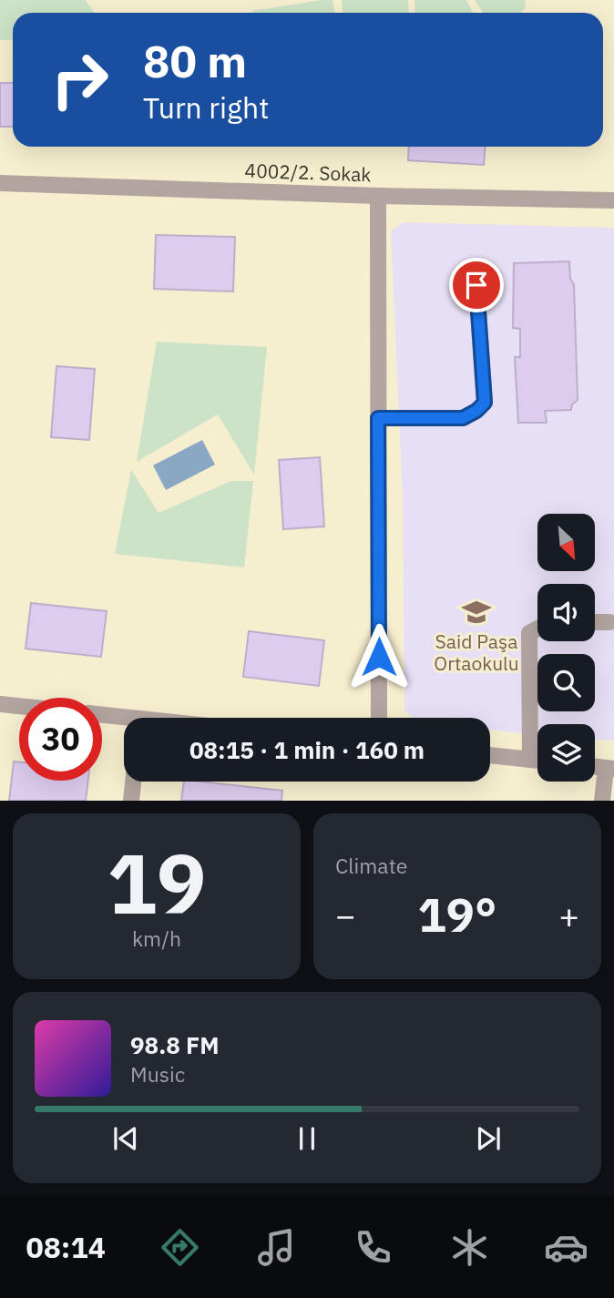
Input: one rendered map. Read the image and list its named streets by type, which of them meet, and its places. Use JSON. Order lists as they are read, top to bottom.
{
  "streets": {
    "street": ["4002/2. Sokak"]
  },
  "places": {
    "school or university": ["Said Paşa Ortaokulu"]
  },
  "north": "bottom right",
  "page": {
    "turn": ["80 m", "Turn right"],
    "limit": "30",
    "trip": "08:15 · 1 min · 160 m",
    "tile": [
      ["19", "km/h"],
      "Climate"
    ],
    "heat": ["−", "19°", "+"],
    "song": ["98.8 FM", "Music"],
    "tabs": "08:14"
  }
}
